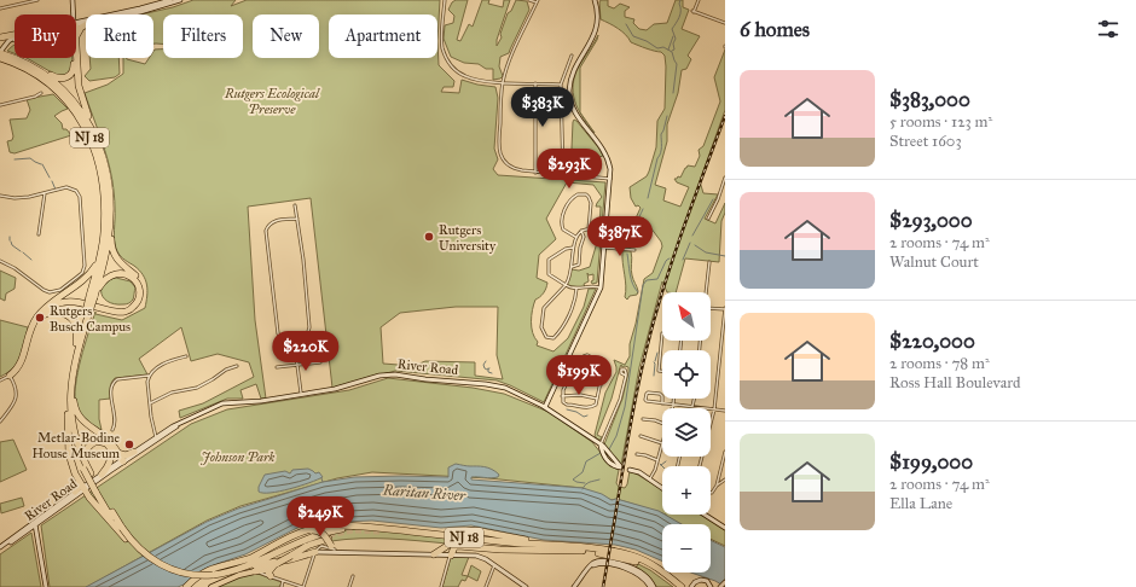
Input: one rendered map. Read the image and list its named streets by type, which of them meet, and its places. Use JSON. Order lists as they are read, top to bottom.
{
  "streets": {
    "highway": ["NJ 18"],
    "street": ["River Road"]
  },
  "water": ["Raritan River"],
  "parks": ["Rutgers Ecological Preserve", "Johnson Park"],
  "places": ["Rutgers University", "Rutgers Busch Campus", "Metlar-Bodine House Museum"],
  "north": "top left",
  "page": {
    "heading": "6 homes",
    "chip": [
      "Buy",
      "Rent",
      "Filters",
      "New",
      "Apartment"
    ],
    "list": [
      {
        "name": "$383,000",
        "note": "5 rooms · 123 m² · Street 1603"
      },
      {
        "name": "$293,000",
        "note": "2 rooms · 74 m² · Walnut Court"
      },
      {
        "name": "$220,000",
        "note": "2 rooms · 78 m² · Ross Hall Boulevard"
      },
      {
        "name": "$199,000",
        "note": "2 rooms · 74 m² · Ella Lane"
      }
    ],
    "price": [
      "$383K",
      "$293K",
      "$387K",
      "$220K",
      "$199K",
      "$249K"
    ],
    "map_buttons": ["+", "−"]
  }
}
